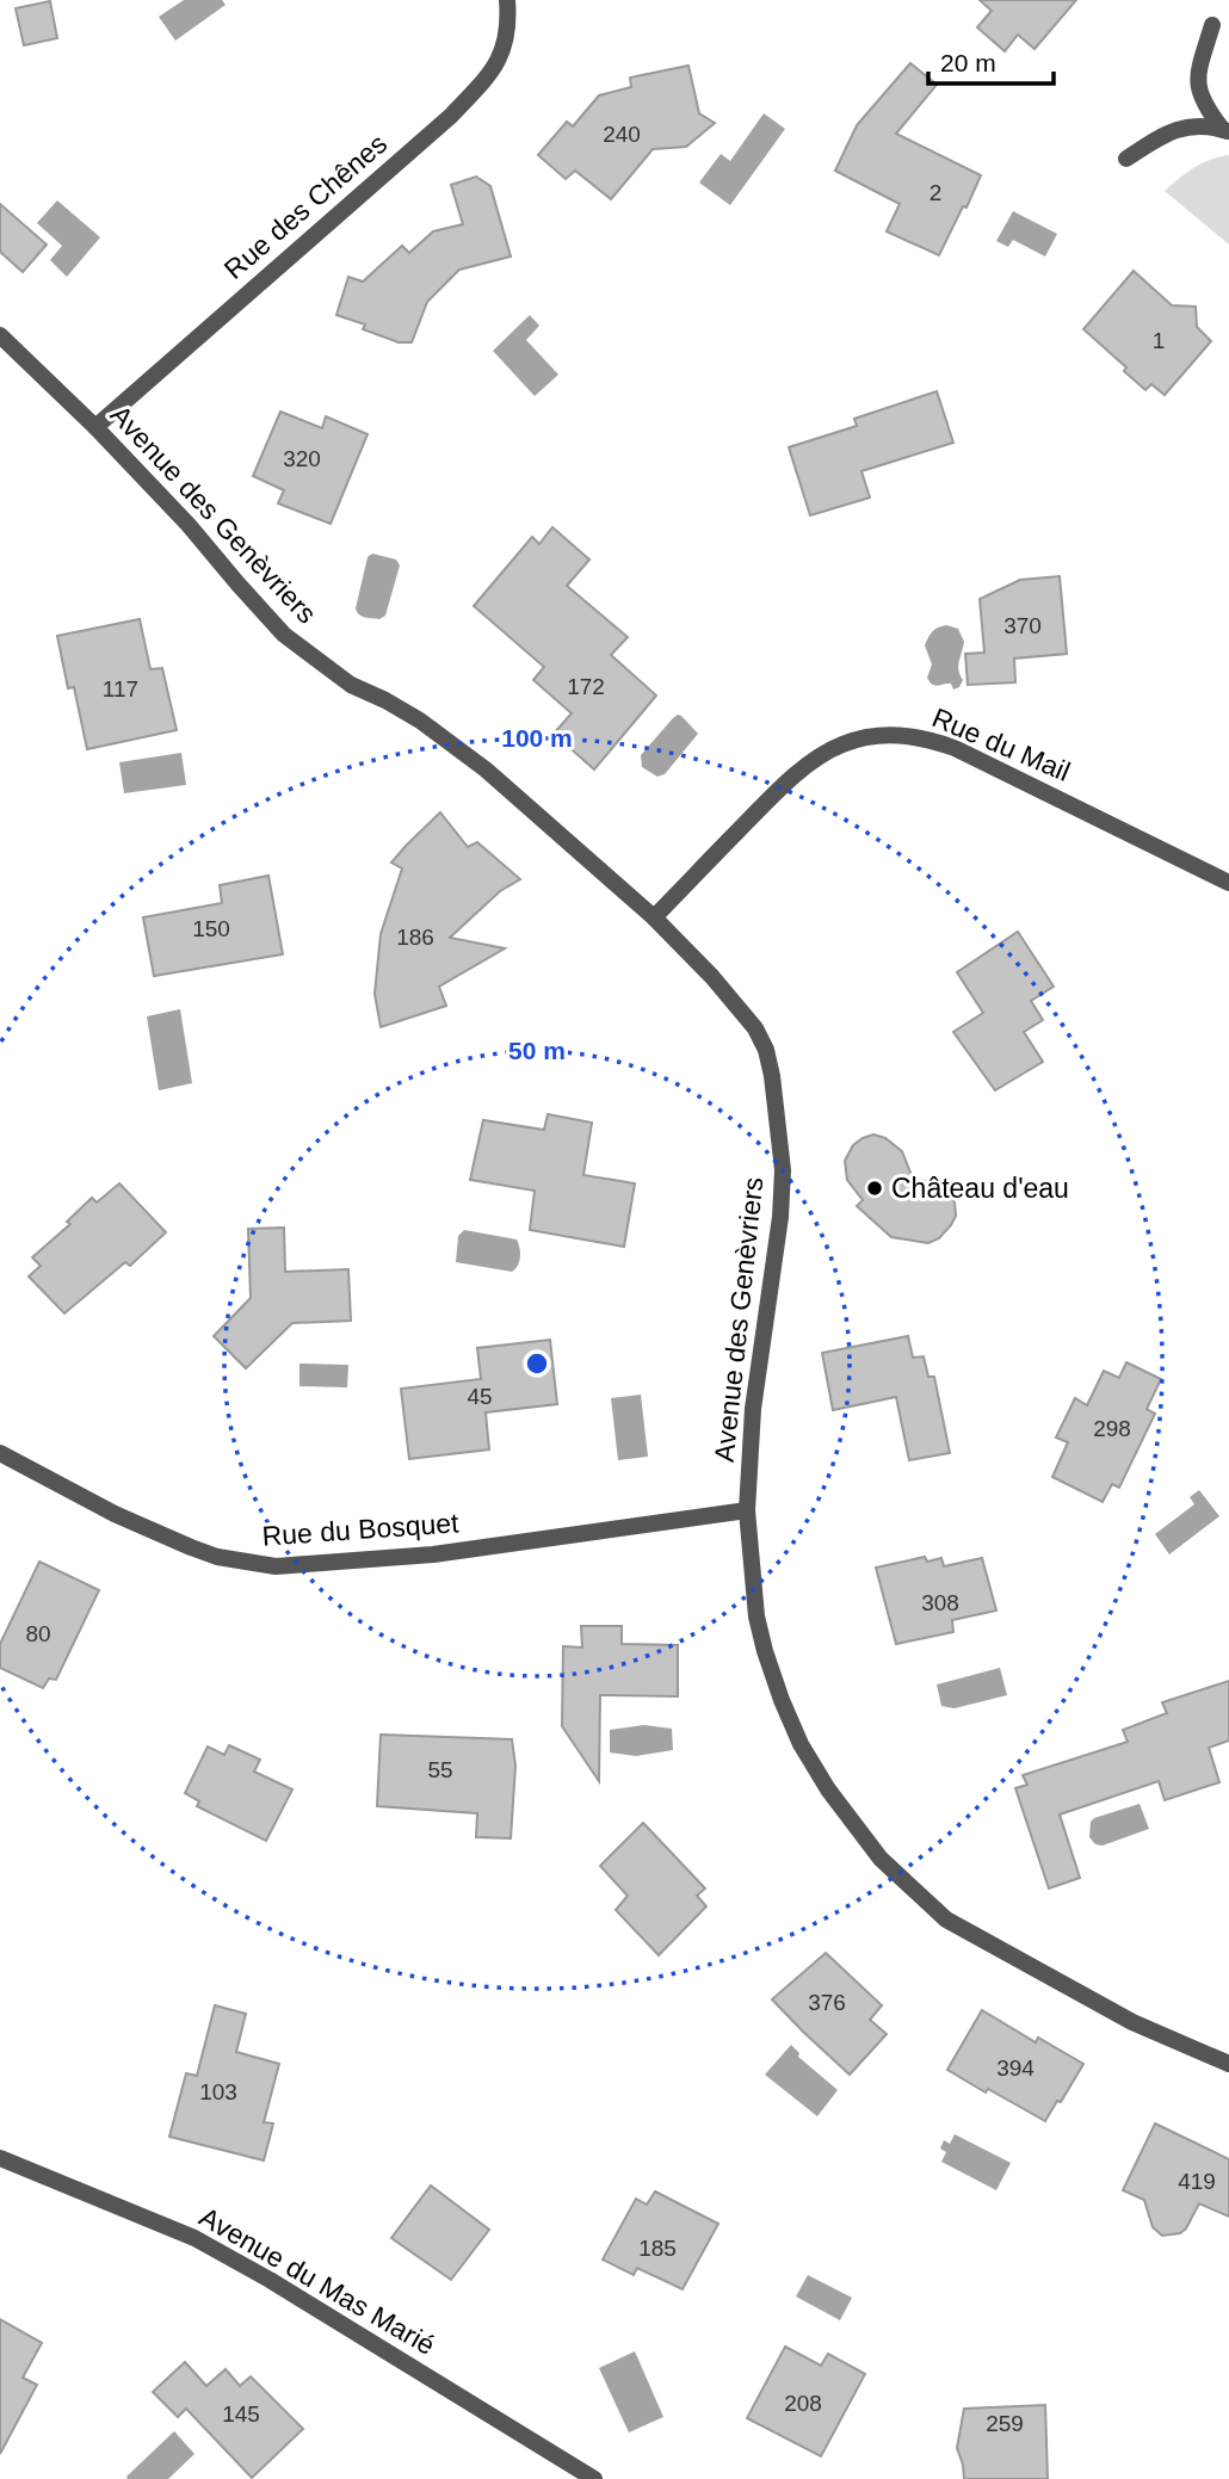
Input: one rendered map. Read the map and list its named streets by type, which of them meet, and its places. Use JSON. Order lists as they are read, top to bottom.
{
  "streets": {
    "street": [
      "Rue des Chênes",
      "Avenue des Genèvriers",
      "Rue du Mail",
      "Rue du Bosquet",
      "Avenue du Mas Marié"
    ]
  },
  "crossings": [
    ["Rue des Chênes", "Avenue des Genèvriers"],
    ["Avenue des Genèvriers", "Rue du Mail"],
    ["Avenue des Genèvriers", "Rue du Bosquet"]
  ],
  "places": ["Château d'eau"],
  "house_numbers": [
    "240",
    "2",
    "1",
    "320",
    "370",
    "172",
    "117",
    "150",
    "186",
    "45",
    "298",
    "308",
    "80",
    "55",
    "376",
    "394",
    "103",
    "419",
    "185",
    "208",
    "145",
    "259"
  ],
  "scale_bar": "20 m",
  "rings": ["100 m", "50 m"]
}
